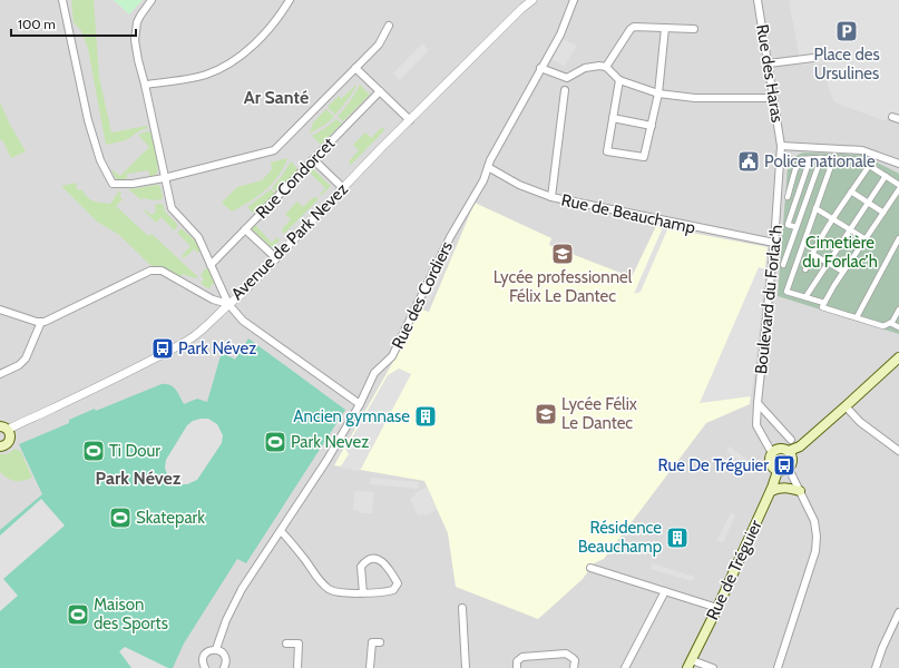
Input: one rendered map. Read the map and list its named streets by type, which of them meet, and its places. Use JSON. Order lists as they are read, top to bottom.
{
  "streets": {
    "main road": ["Rue de Tréguier"],
    "street": [
      "Rue des Haras",
      "Rue Condorcet",
      "Rue de Beauchamp",
      "Avenue de Park Nevez",
      "Rue des Cordiers",
      "Boulevard du Forlac'h"
    ]
  },
  "crossings": [
    ["Rue des Haras", "Boulevard du Forlac'h"],
    ["Rue de Beauchamp", "Rue des Cordiers"],
    ["Rue de Beauchamp", "Boulevard du Forlac'h"]
  ],
  "districts": ["Ar Santé", "Park Névez"],
  "parks": ["Cimetière du Forlac’h"],
  "places": {
    "parking": ["Place des Ursulines"],
    "public building": ["Police nationale"],
    "school or university": ["Lycée professionnel Félix Le Dantec", "Lycée Félix Le Dantec"],
    "bus stop": ["Park Névez", "Rue De Tréguier"],
    "building": ["Ancien gymnase", "Résidence Beauchamp"],
    "sports": [
      "Park Nevez",
      "Ti Dour",
      "Skatepark",
      "Maison des Sports"
    ]
  },
  "scale_bar": "100 m"
}
